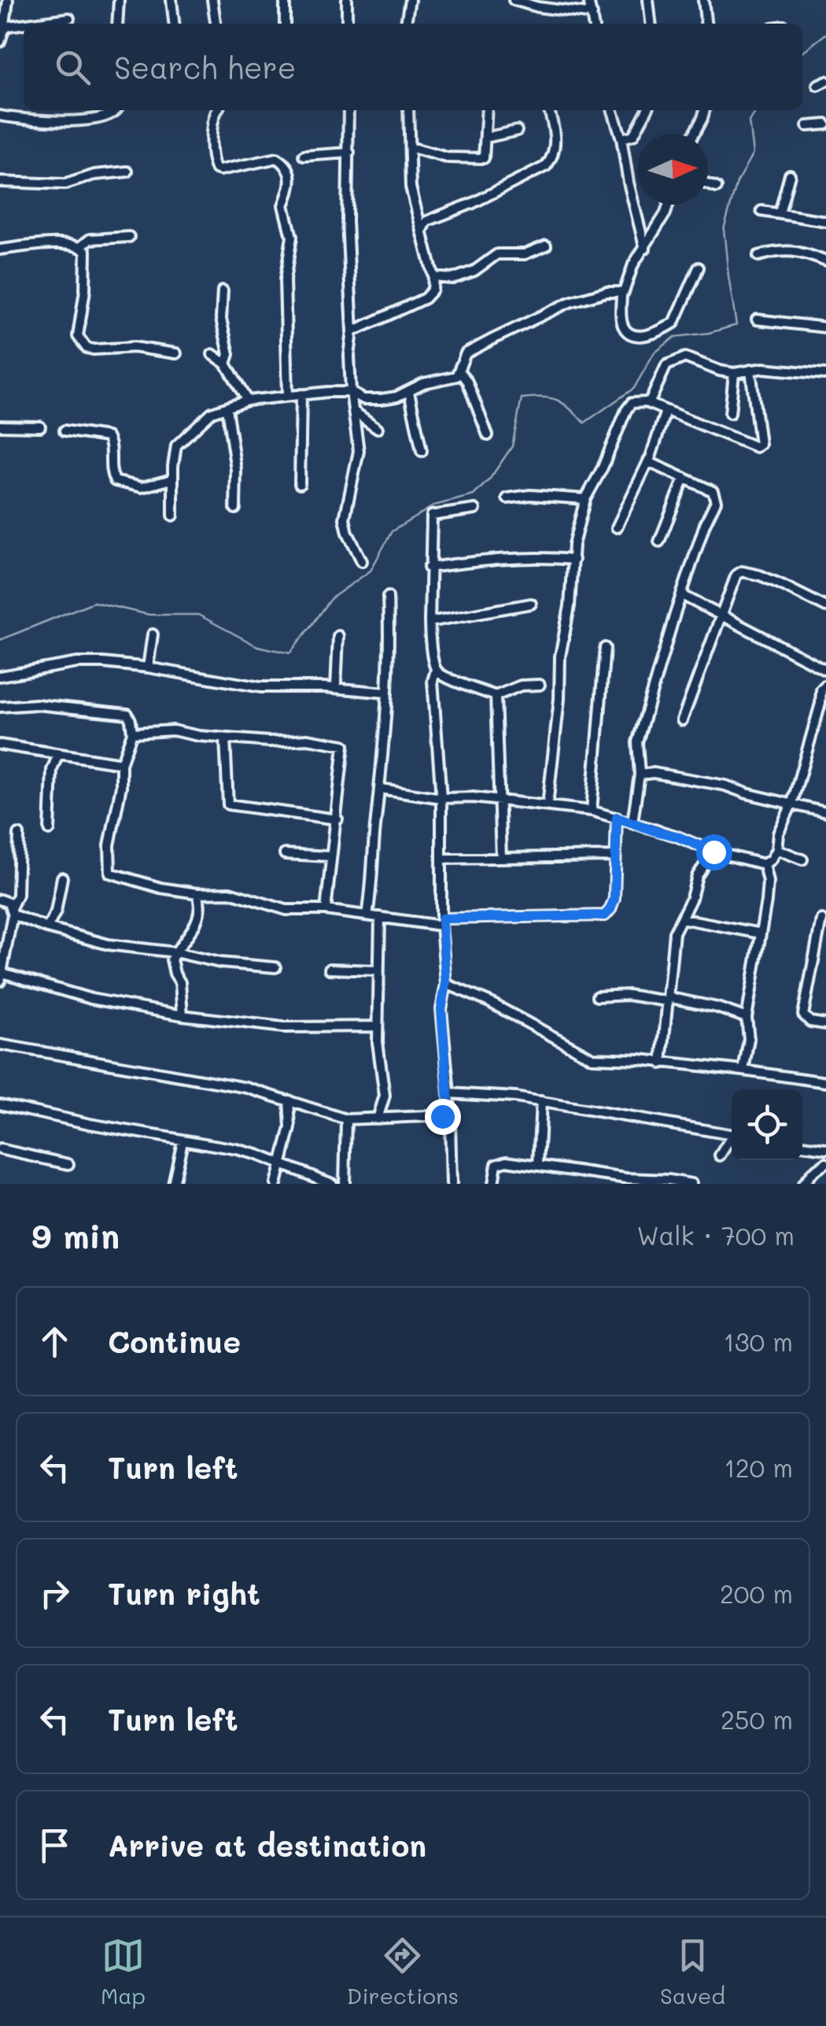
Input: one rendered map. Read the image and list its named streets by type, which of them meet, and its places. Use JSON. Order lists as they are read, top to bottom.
{
  "north": "right",
  "page": {
    "search": "Search here",
    "heading": ["9 min", "Walk · 700 m"],
    "list": [
      ["Continue", "130 m"],
      ["Turn left", "120 m"],
      ["Turn right", "200 m"],
      ["Turn left", "250 m"],
      "Arrive at destination"
    ],
    "nav": ["Map", "Directions", "Saved"]
  }
}
